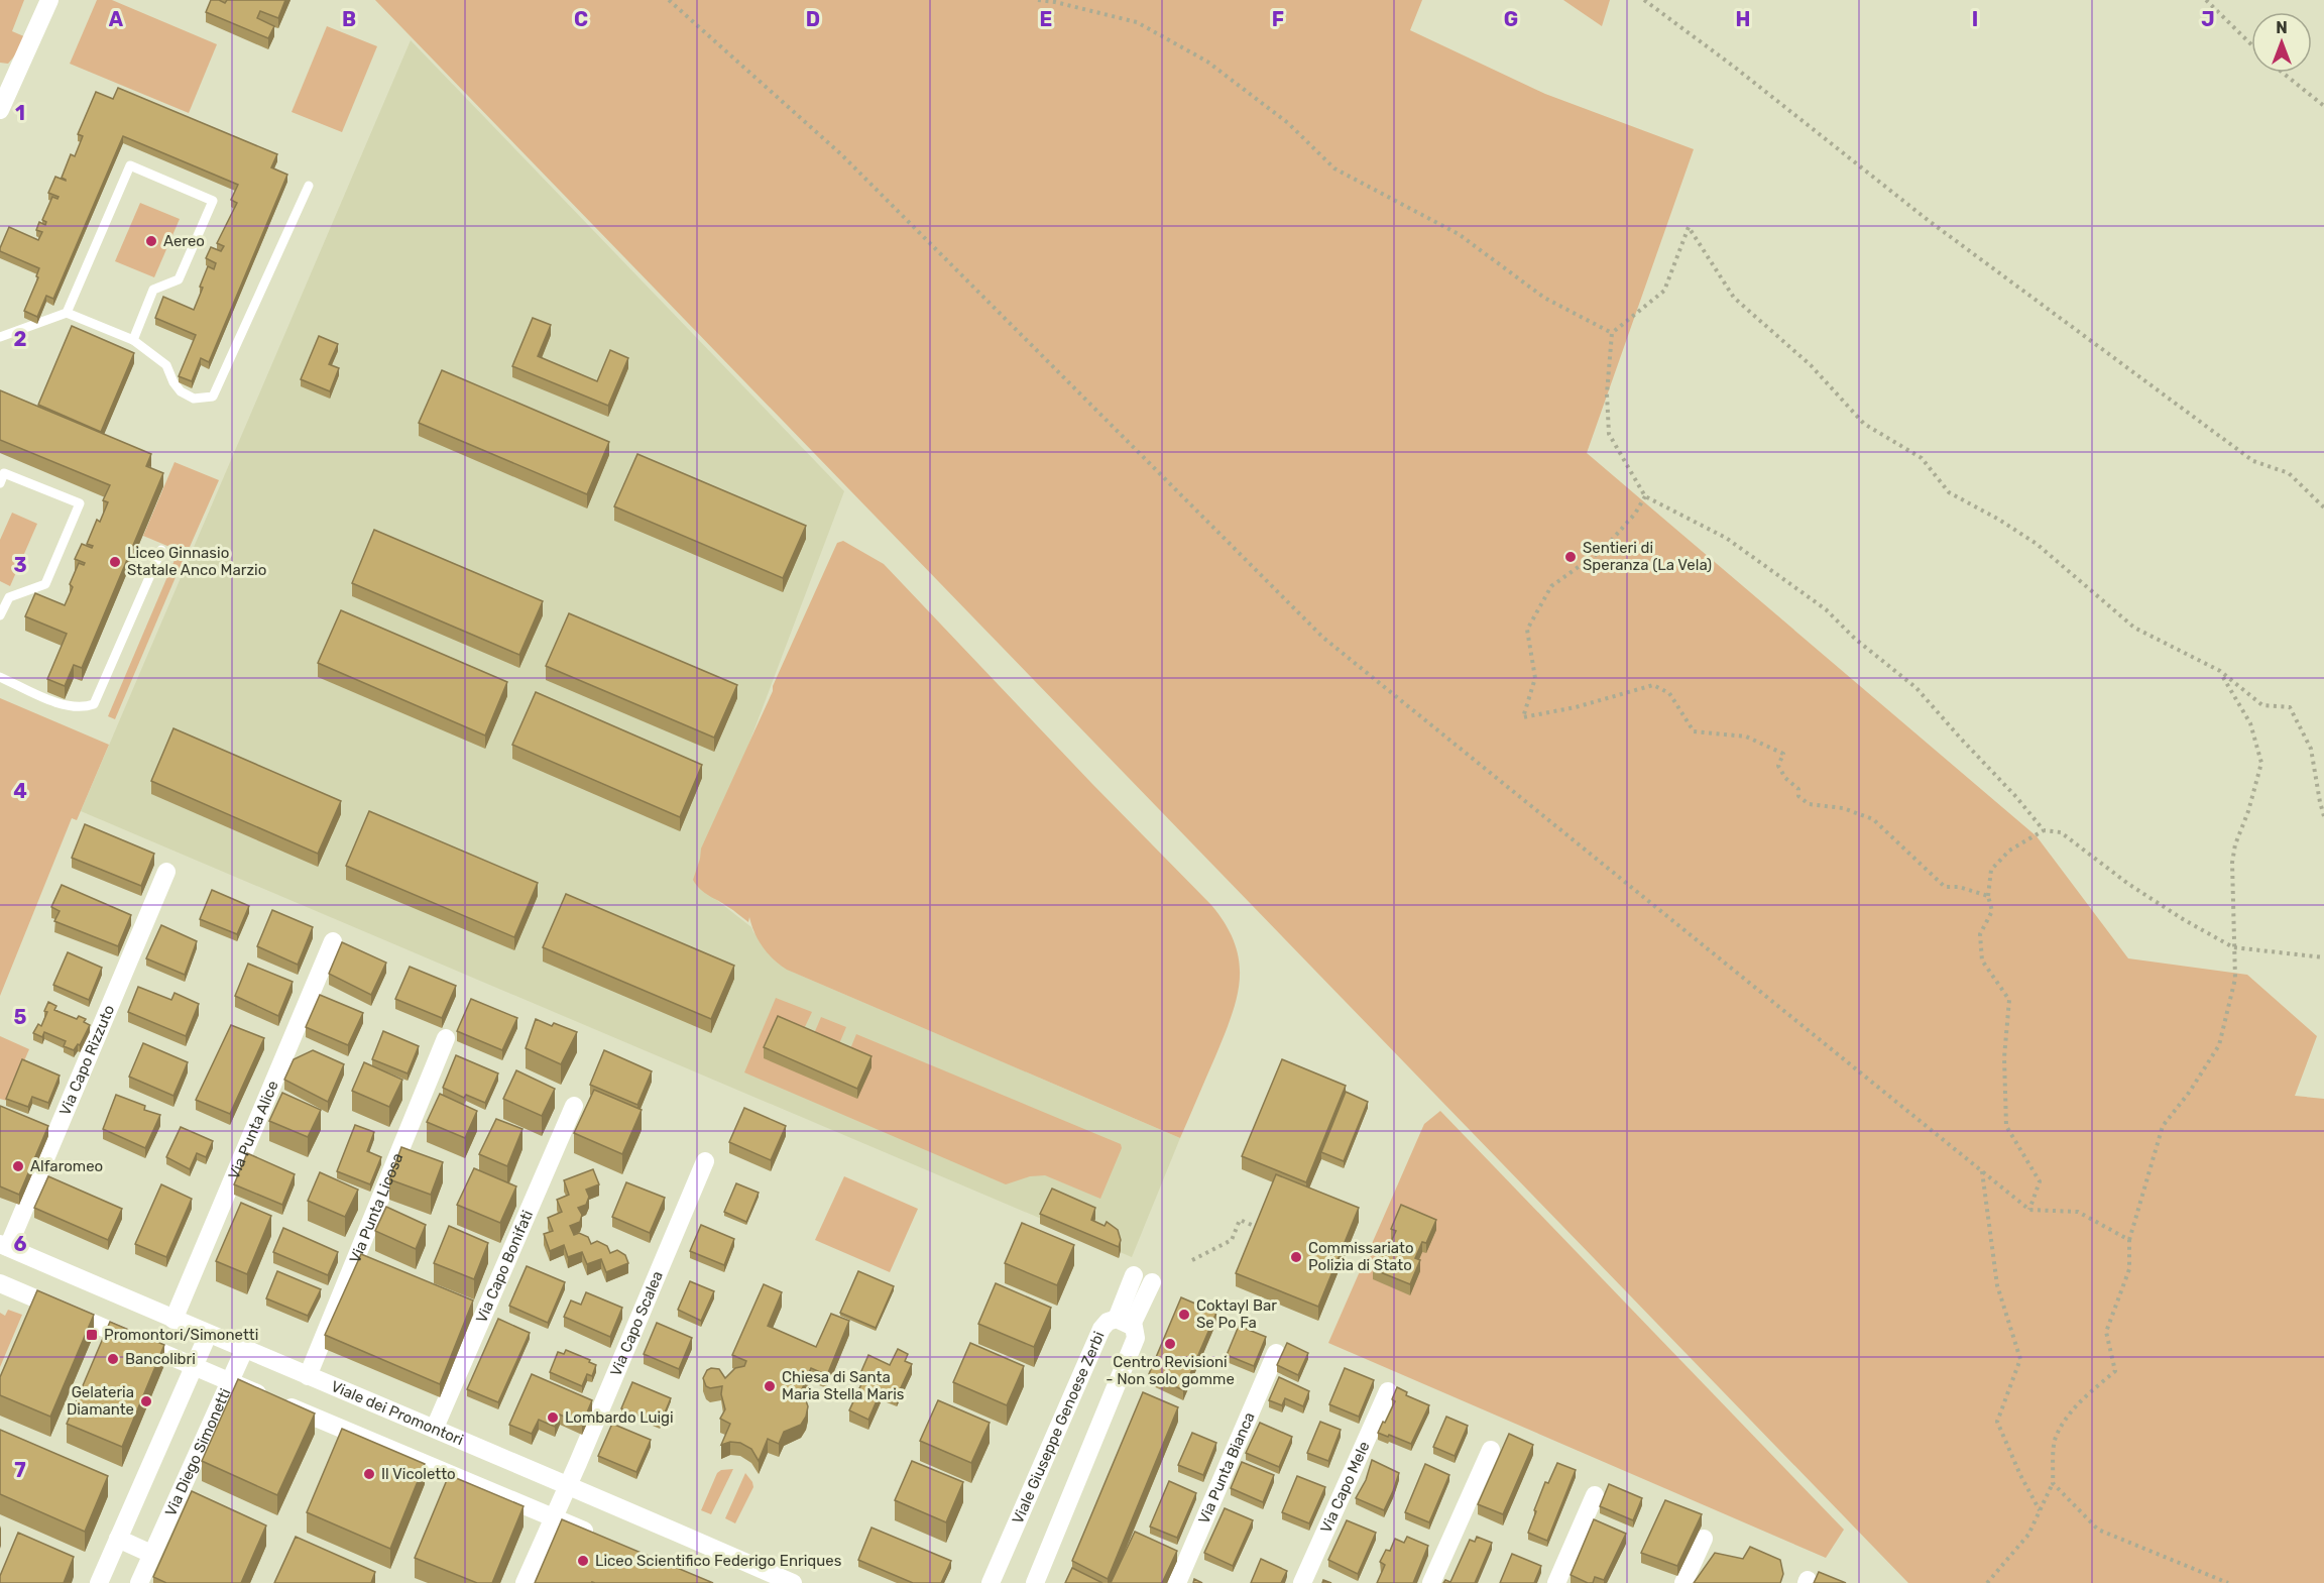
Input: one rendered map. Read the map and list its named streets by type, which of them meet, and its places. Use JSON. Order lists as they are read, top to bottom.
{
  "streets": {
    "street": [
      "Via Capo Rizzuto",
      "Via Punta Alice",
      "Via Punta Licosa",
      "Via Capo Bonifati",
      "Via Capo Scalea",
      "Viale dei Promontori",
      "Viale Giuseppe Genoese Zerbi",
      "Via Diego Simonetti",
      "Via Punta Bianca",
      "Via Capo Mele"
    ]
  },
  "crossings": [
    ["Via Capo Rizzuto", "Viale dei Promontori"],
    ["Via Punta Alice", "Viale dei Promontori"],
    ["Via Punta Licosa", "Viale dei Promontori"],
    ["Via Capo Bonifati", "Viale dei Promontori"],
    ["Via Capo Scalea", "Viale dei Promontori"],
    ["Viale dei Promontori", "Via Diego Simonetti"]
  ],
  "places": {
    "other": [
      "Aereo",
      "Sentieri di Speranza (La Vela)",
      "Liceo Ginnasio Statale Anco Marzio",
      "Alfaromeo",
      "Commissariato Polizia di Stato",
      "Coktayl Bar Se Po Fa",
      "Centro Revisioni - Non solo gomme",
      "Bancolibri",
      "Chiesa di Santa Maria Stella Maris",
      "Gelateria Diamante",
      "Lombardo Luigi",
      "Il Vicoletto",
      "Liceo Scientifico Federigo Enriques"
    ],
    "transit": ["Promontori/Simonetti"]
  },
  "north": "top",
  "grid": {
    "columns": [
      "A",
      "B",
      "C",
      "D",
      "E",
      "F",
      "G",
      "H",
      "I",
      "J"
    ],
    "rows": [
      "1",
      "2",
      "3",
      "4",
      "5",
      "6",
      "7"
    ]
  }
}
